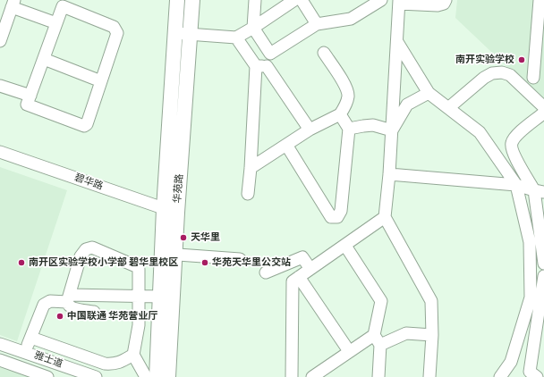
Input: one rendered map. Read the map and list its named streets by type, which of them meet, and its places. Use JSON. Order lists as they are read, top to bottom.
{
  "streets": {
    "main road": ["华苑路"],
    "street": ["碧华路", "雅士道"]
  },
  "crossings": [
    ["碧华路", "华苑路"]
  ],
  "places": [
    "南开实验学校",
    "天华里",
    "南开区实验学校小学部 碧华里校区",
    "华苑天华里公交站",
    "中国联通 华苑营业厅"
  ]
}
